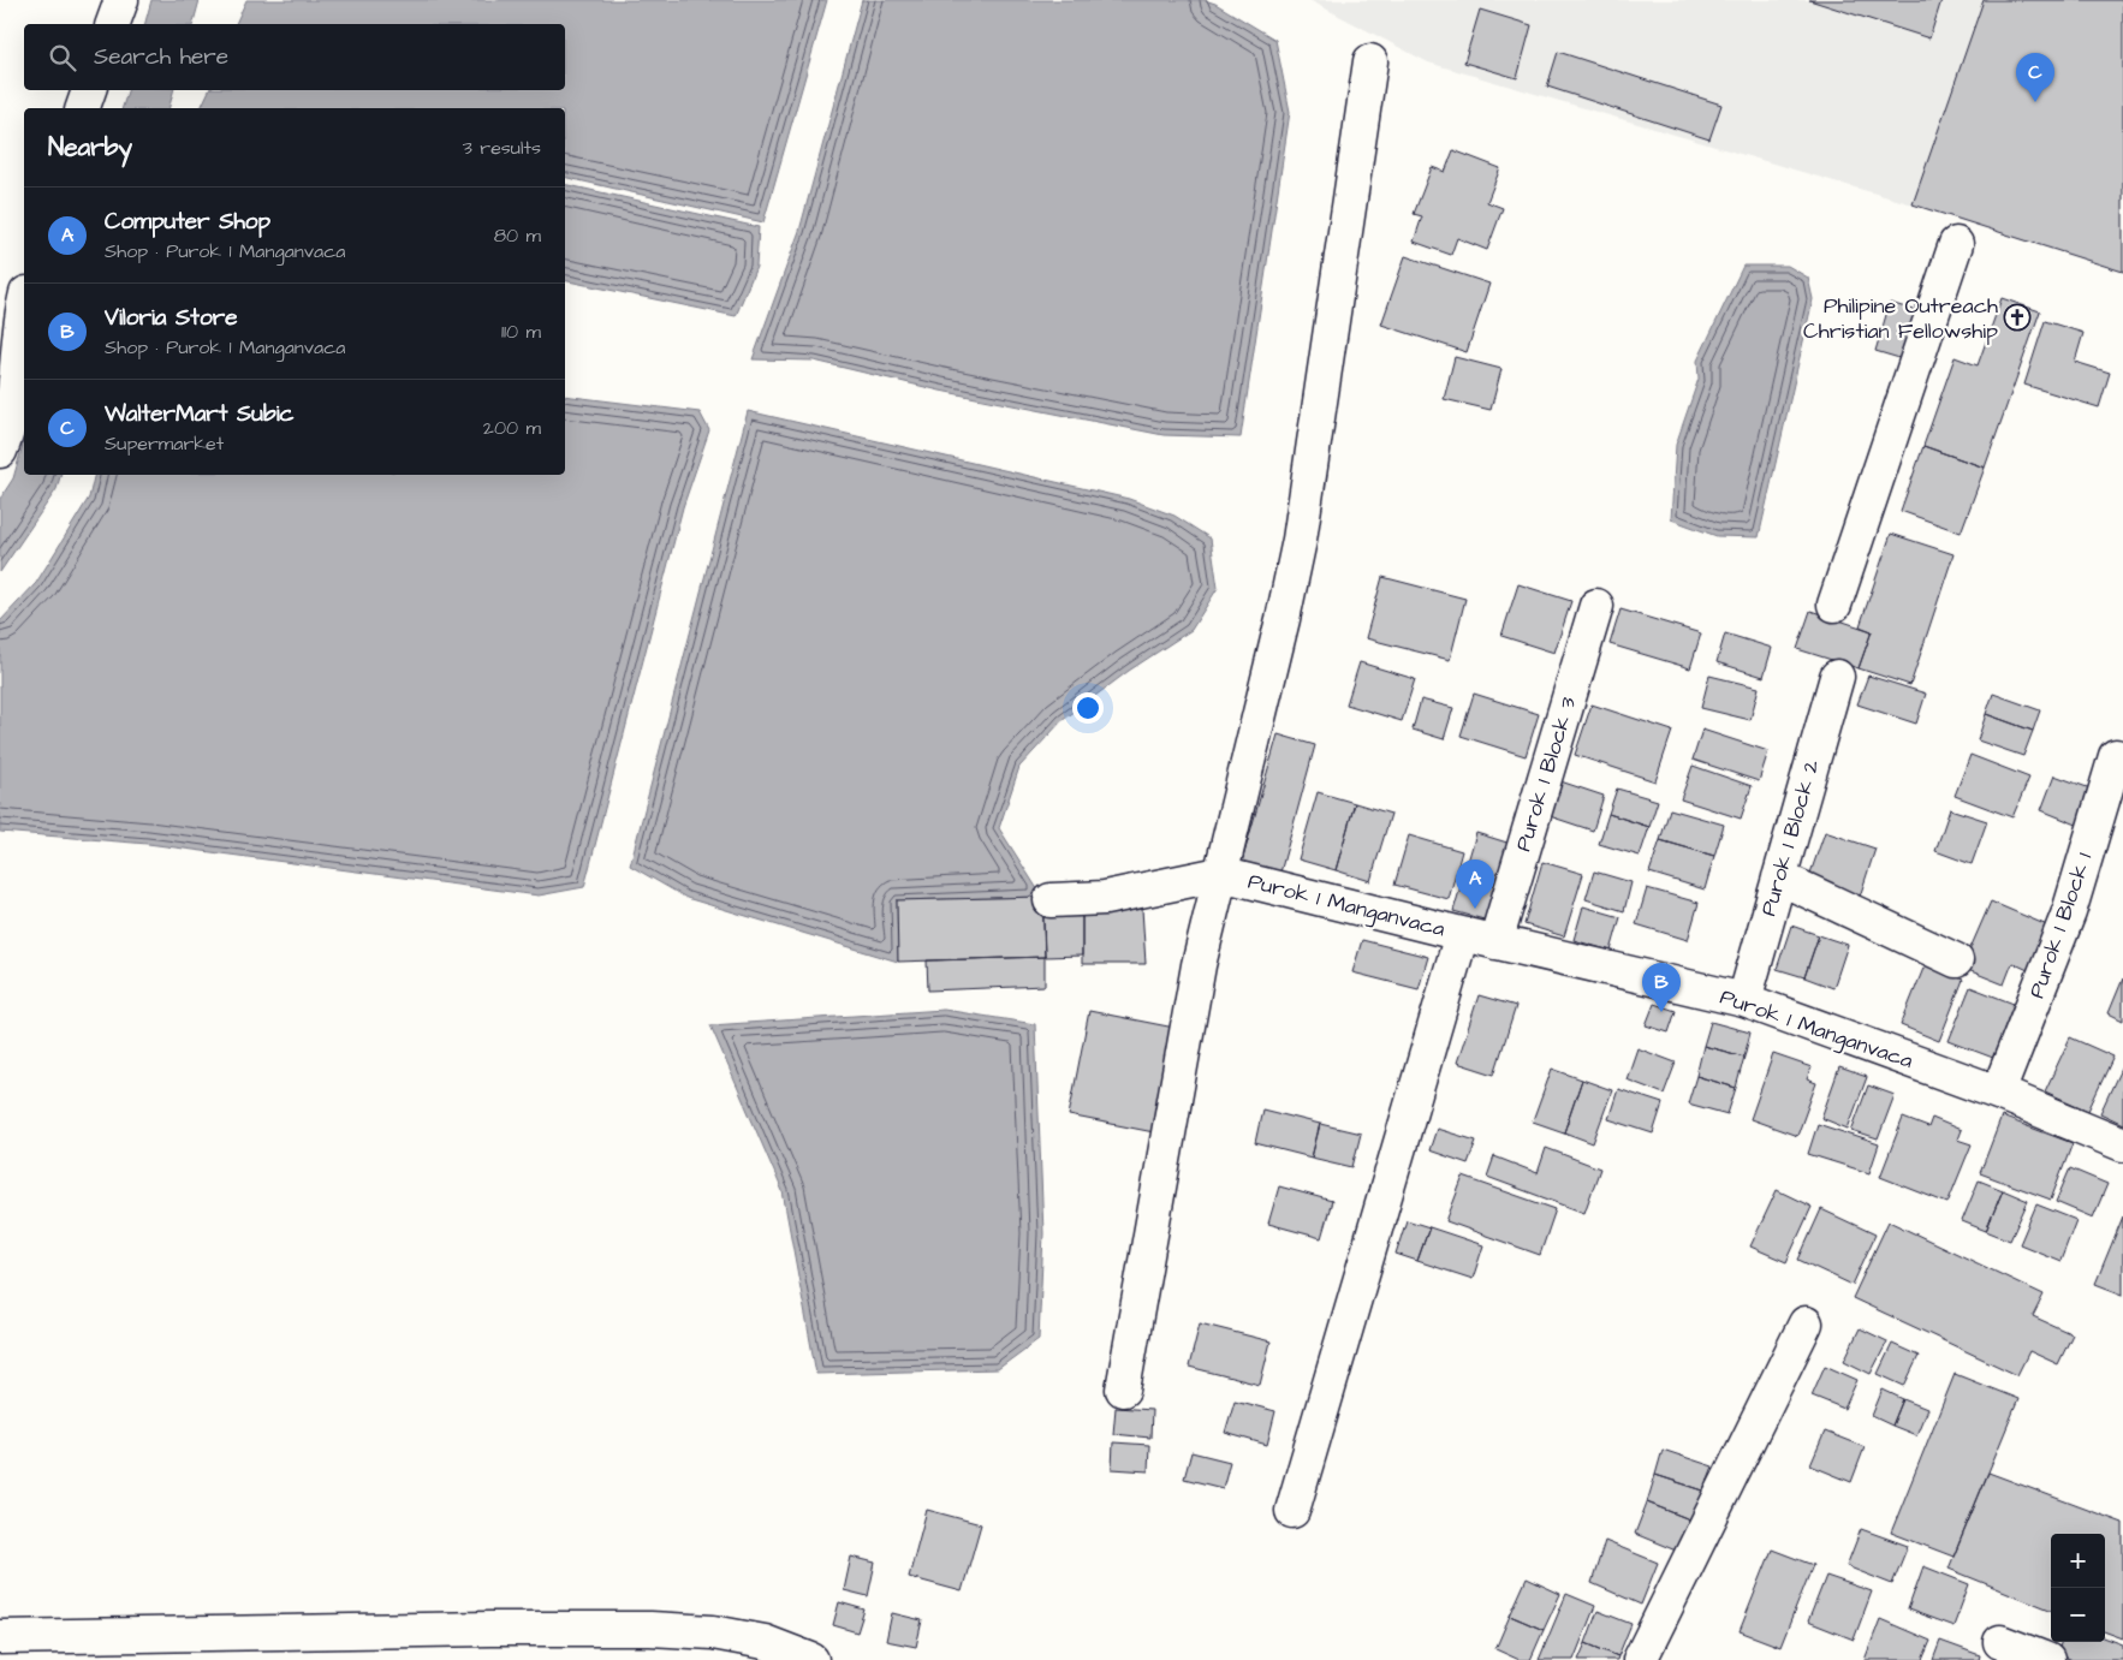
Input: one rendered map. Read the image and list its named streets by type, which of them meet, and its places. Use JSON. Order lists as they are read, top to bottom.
{
  "streets": {
    "street": [
      "Purok 1 Block 3",
      "Purok 1 Block 2",
      "Purok 1 Manganvaca",
      "Purok 1 Block 1"
    ]
  },
  "crossings": [
    ["Purok 1 Block 3", "Purok 1 Manganvaca"],
    ["Purok 1 Block 2", "Purok 1 Manganvaca"],
    ["Purok 1 Manganvaca", "Purok 1 Block 1"]
  ],
  "places": {
    "church": ["Philipine Outreach Christian Fellowship"]
  },
  "page": {
    "search": "Search here",
    "pins": ["C", "A", "B"],
    "heading": ["Nearby", "3 results"],
    "list": [
      {
        "mark": "A",
        "name": "Computer Shop",
        "note": "Shop · Purok 1 Manganvaca",
        "value": "80 m"
      },
      {
        "mark": "B",
        "name": "Viloria Store",
        "note": "Shop · Purok 1 Manganvaca",
        "value": "110 m"
      },
      {
        "mark": "C",
        "name": "WalterMart Subic",
        "note": "Supermarket",
        "value": "200 m"
      }
    ],
    "map_buttons": ["+", "−"]
  }
}
